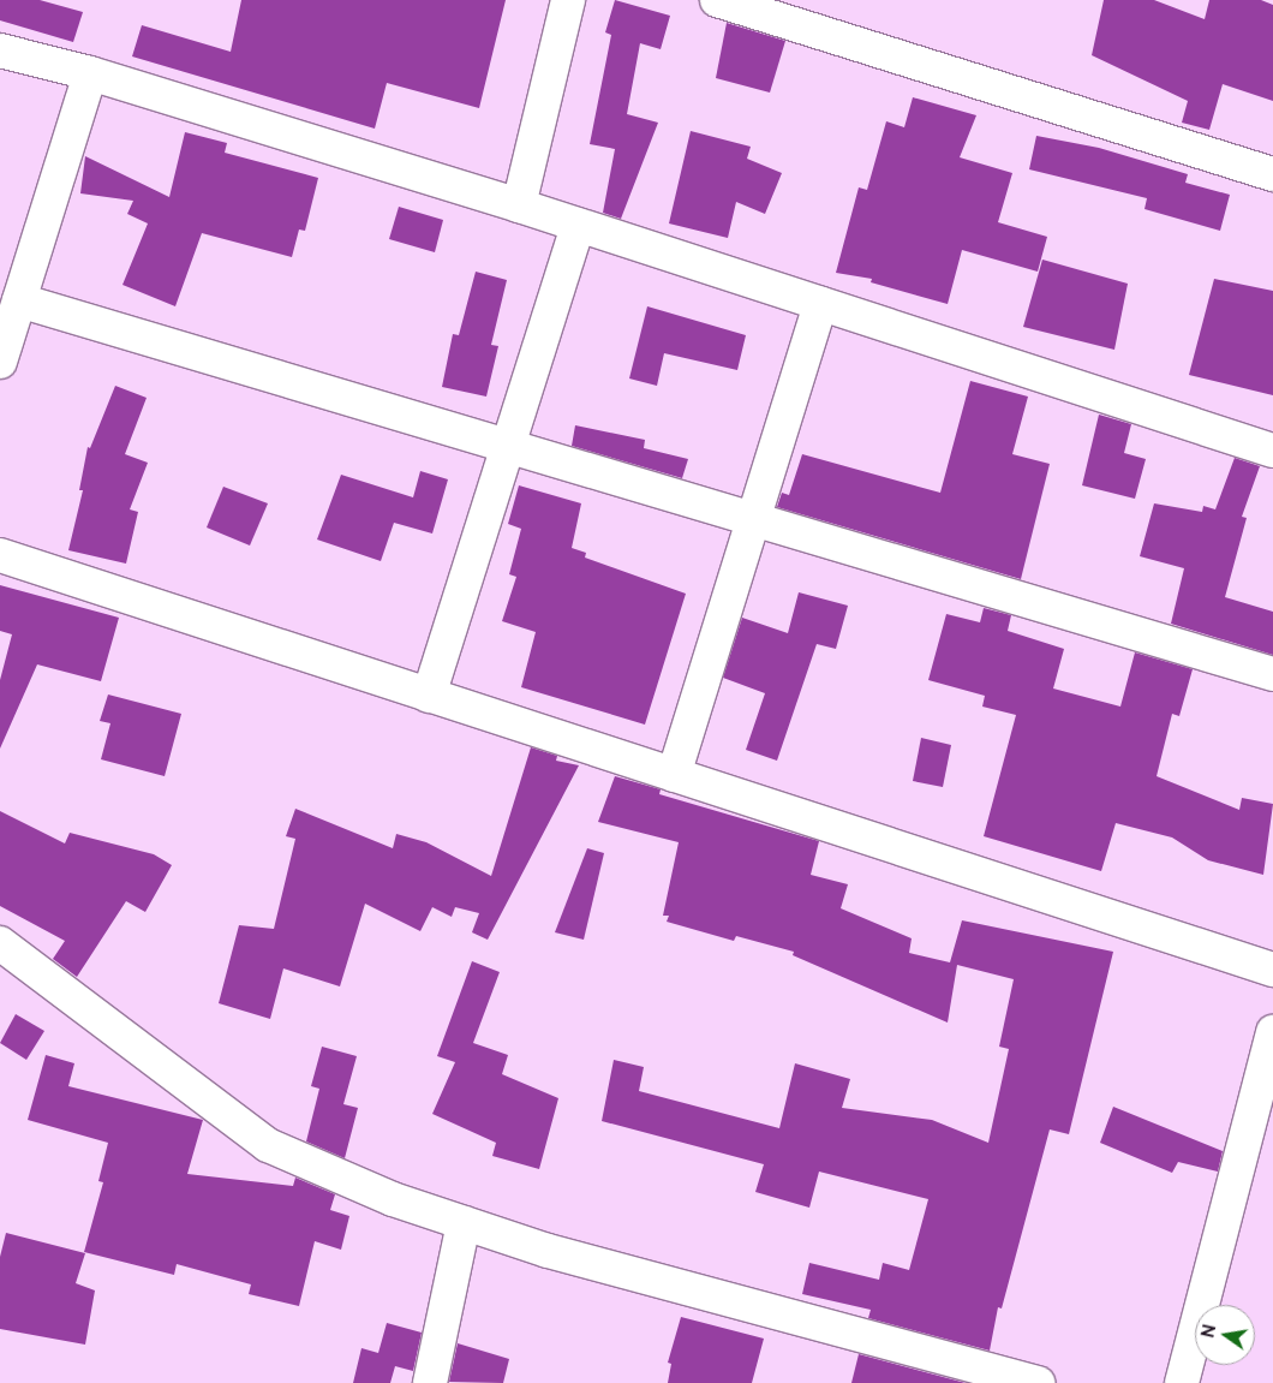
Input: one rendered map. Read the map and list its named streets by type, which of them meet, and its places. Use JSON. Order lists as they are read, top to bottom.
{
  "north": "left"
}
